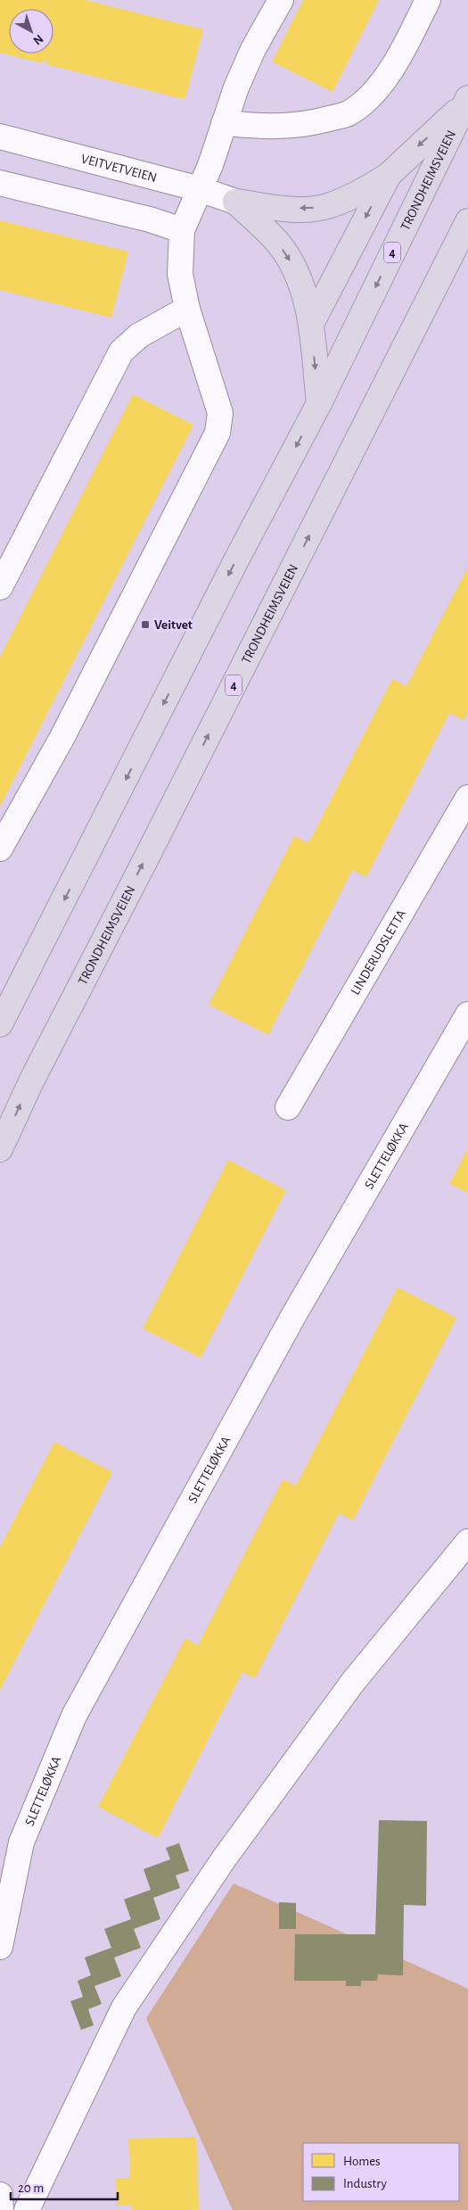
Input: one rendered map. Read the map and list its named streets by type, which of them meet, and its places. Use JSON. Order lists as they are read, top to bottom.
{
  "streets": {
    "highway": ["TRONDHEIMSVEIEN", "4"],
    "street": ["VEITVETVEIEN", "LINDERUDSLETTA", "SLETTELØKKA"]
  },
  "places": {
    "transit": ["Veitvet"]
  },
  "legend": ["Homes", "Industry"],
  "scale_bar": "20 m",
  "north": "bottom right"
}
